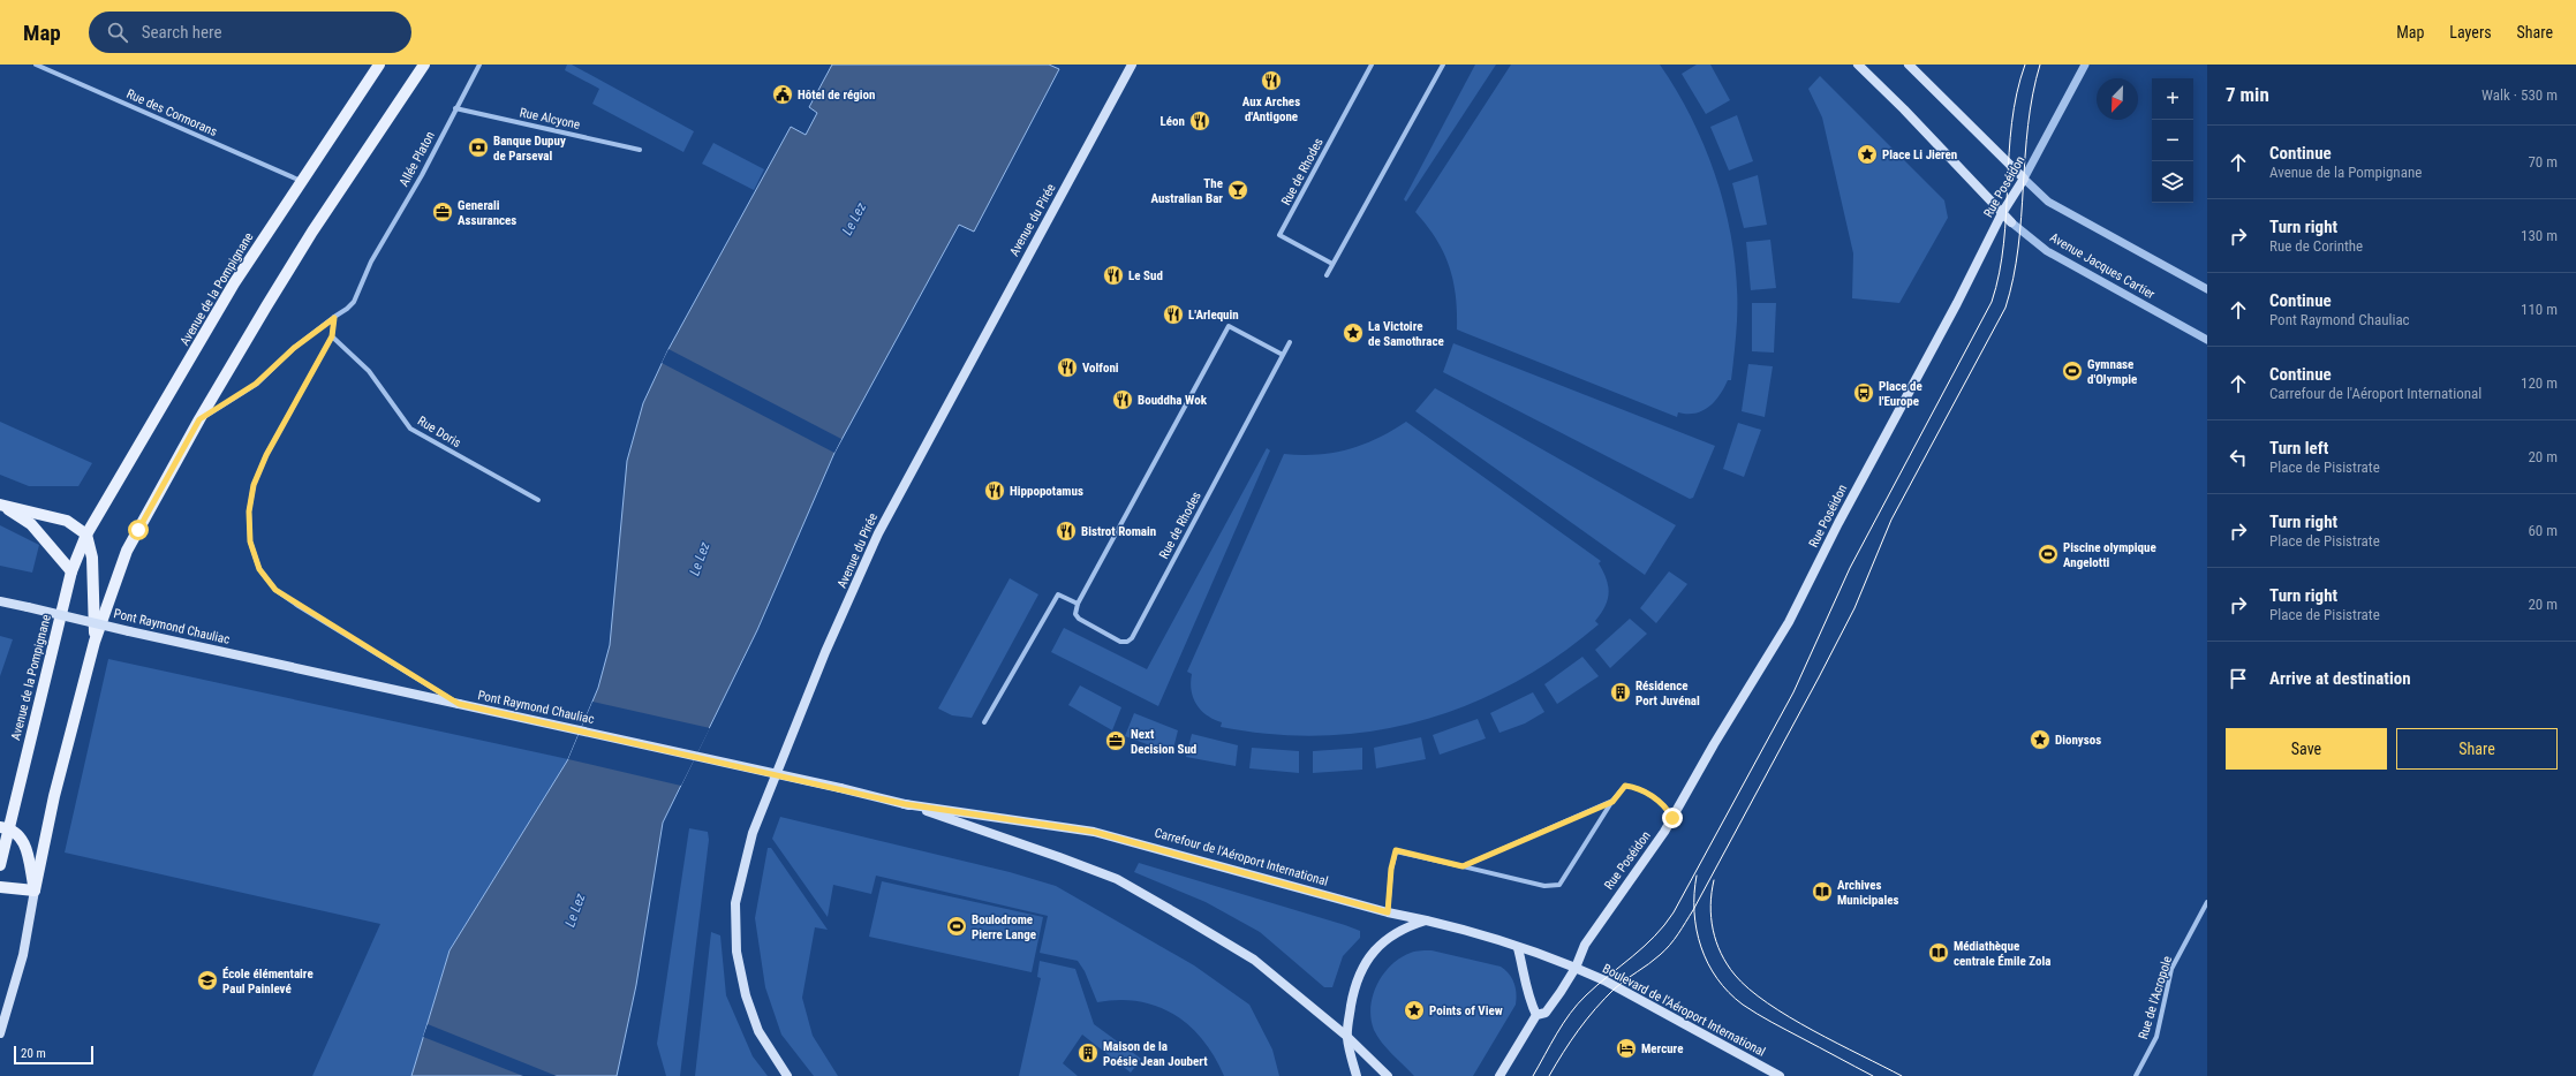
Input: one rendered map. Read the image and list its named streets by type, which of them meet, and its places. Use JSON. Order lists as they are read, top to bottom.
{
  "streets": {
    "main road": [
      "Rue Poséidon",
      "Avenue du Pirée",
      "Avenue Jacques Cartier",
      "Avenue de la Pompignane",
      "Pont Raymond Chauliac",
      "Carrefour de l'Aéroport International",
      "Boulevard de l'Aéroport International"
    ],
    "street": [
      "Rue des Cormorans",
      "Rue Alcyone",
      "Allée Platon",
      "Rue de Rhodes",
      "Rue Doris",
      "Rue de l'Acropole"
    ]
  },
  "crossings": [
    ["Rue des Cormorans", "Avenue de la Pompignane"],
    ["Rue Alcyone", "Allée Platon"],
    ["Rue Poséidon", "Avenue Jacques Cartier"],
    ["Rue Poséidon", "Carrefour de l'Aéroport International"],
    ["Rue Poséidon", "Boulevard de l'Aéroport International"],
    ["Pont Raymond Chauliac", "Carrefour de l'Aéroport International"],
    ["Carrefour de l'Aéroport International", "Boulevard de l'Aéroport International"]
  ],
  "water": ["Le Lez"],
  "places": {
    "restaurant": [
      "Aux Arches d'Antigone",
      "Léon",
      "Le Sud",
      "L'Arlequin",
      "Volfoni",
      "Bouddha Wok",
      "Hippopotamus",
      "Bistrot Romain"
    ],
    "public building": ["Hôtel de région"],
    "bank": ["Banque Dupuy de Parseval"],
    "place": [
      "Place Li Jieren",
      "La Victoire de Samothrace",
      "Dionysos",
      "Points of View"
    ],
    "bar": ["The Australian Bar"],
    "office": ["Generali Assurances", "Next Decision Sud"],
    "sports": ["Gymnase d'Olympie", "Piscine olympique Angelotti", "Boulodrome Pierre Lange"],
    "bus stop": ["Place de l'Europe"],
    "building": ["Résidence Port Juvénal", "Maison de la Poésie Jean Joubert"],
    "library": ["Archives Municipales", "Médiathèque centrale Émile Zola"],
    "school or university": ["École élémentaire Paul Painlevé"],
    "hotel": ["Mercure"]
  },
  "scale_bar": "20 m",
  "north": "bottom left",
  "page": {
    "header": "Map",
    "search": "Search here",
    "nav": ["Map", "Layers", "Share"],
    "heading": ["7 min", "Walk · 530 m"],
    "map_buttons": ["+", "−"],
    "list": [
      ["Continue", "Avenue de la Pompignane", "70 m"],
      ["Turn right", "Rue de Corinthe", "130 m"],
      ["Continue", "Pont Raymond Chauliac", "110 m"],
      ["Continue", "Carrefour de l'Aéroport International", "120 m"],
      ["Turn left", "Place de Pisistrate", "20 m"],
      ["Turn right", "Place de Pisistrate", "60 m"],
      ["Turn right", "Place de Pisistrate", "20 m"],
      "Arrive at destination"
    ],
    "buttons": ["Save", "Share"],
    "scale": "20 m"
  }
}
